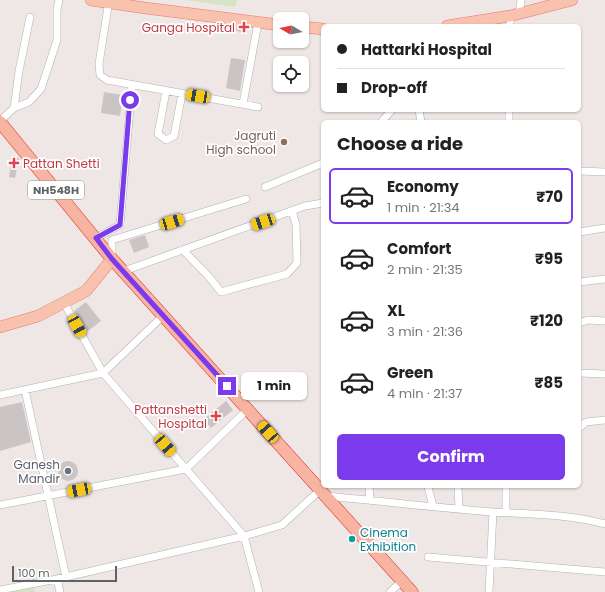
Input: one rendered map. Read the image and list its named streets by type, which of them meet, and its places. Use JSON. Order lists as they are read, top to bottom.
{
  "streets": {
    "highway": ["NH548H"]
  },
  "places": {
    "health": ["Ganga Hospital", "Pattan Shetti", "Pattanshetti Hospital"],
    "other": ["Jagruti High school", "Ganesh Mandir", "Cinema Exhibition"]
  },
  "scale_bar": "100 m",
  "north": "left",
  "page": {
    "banner": ["Hattarki Hospital", "Drop-off"],
    "heading": "Choose a ride",
    "list": [
      {
        "name": "Economy",
        "note": "1 min · 21:34",
        "value": "₹70"
      },
      {
        "name": "Comfort",
        "note": "2 min · 21:35",
        "value": "₹95"
      },
      {
        "name": "XL",
        "note": "3 min · 21:36",
        "value": "₹120"
      },
      {
        "name": "Green",
        "note": "4 min · 21:37",
        "value": "₹85"
      }
    ],
    "bubble": "1 min",
    "buttons": "Confirm",
    "scale": "100 m"
  }
}
